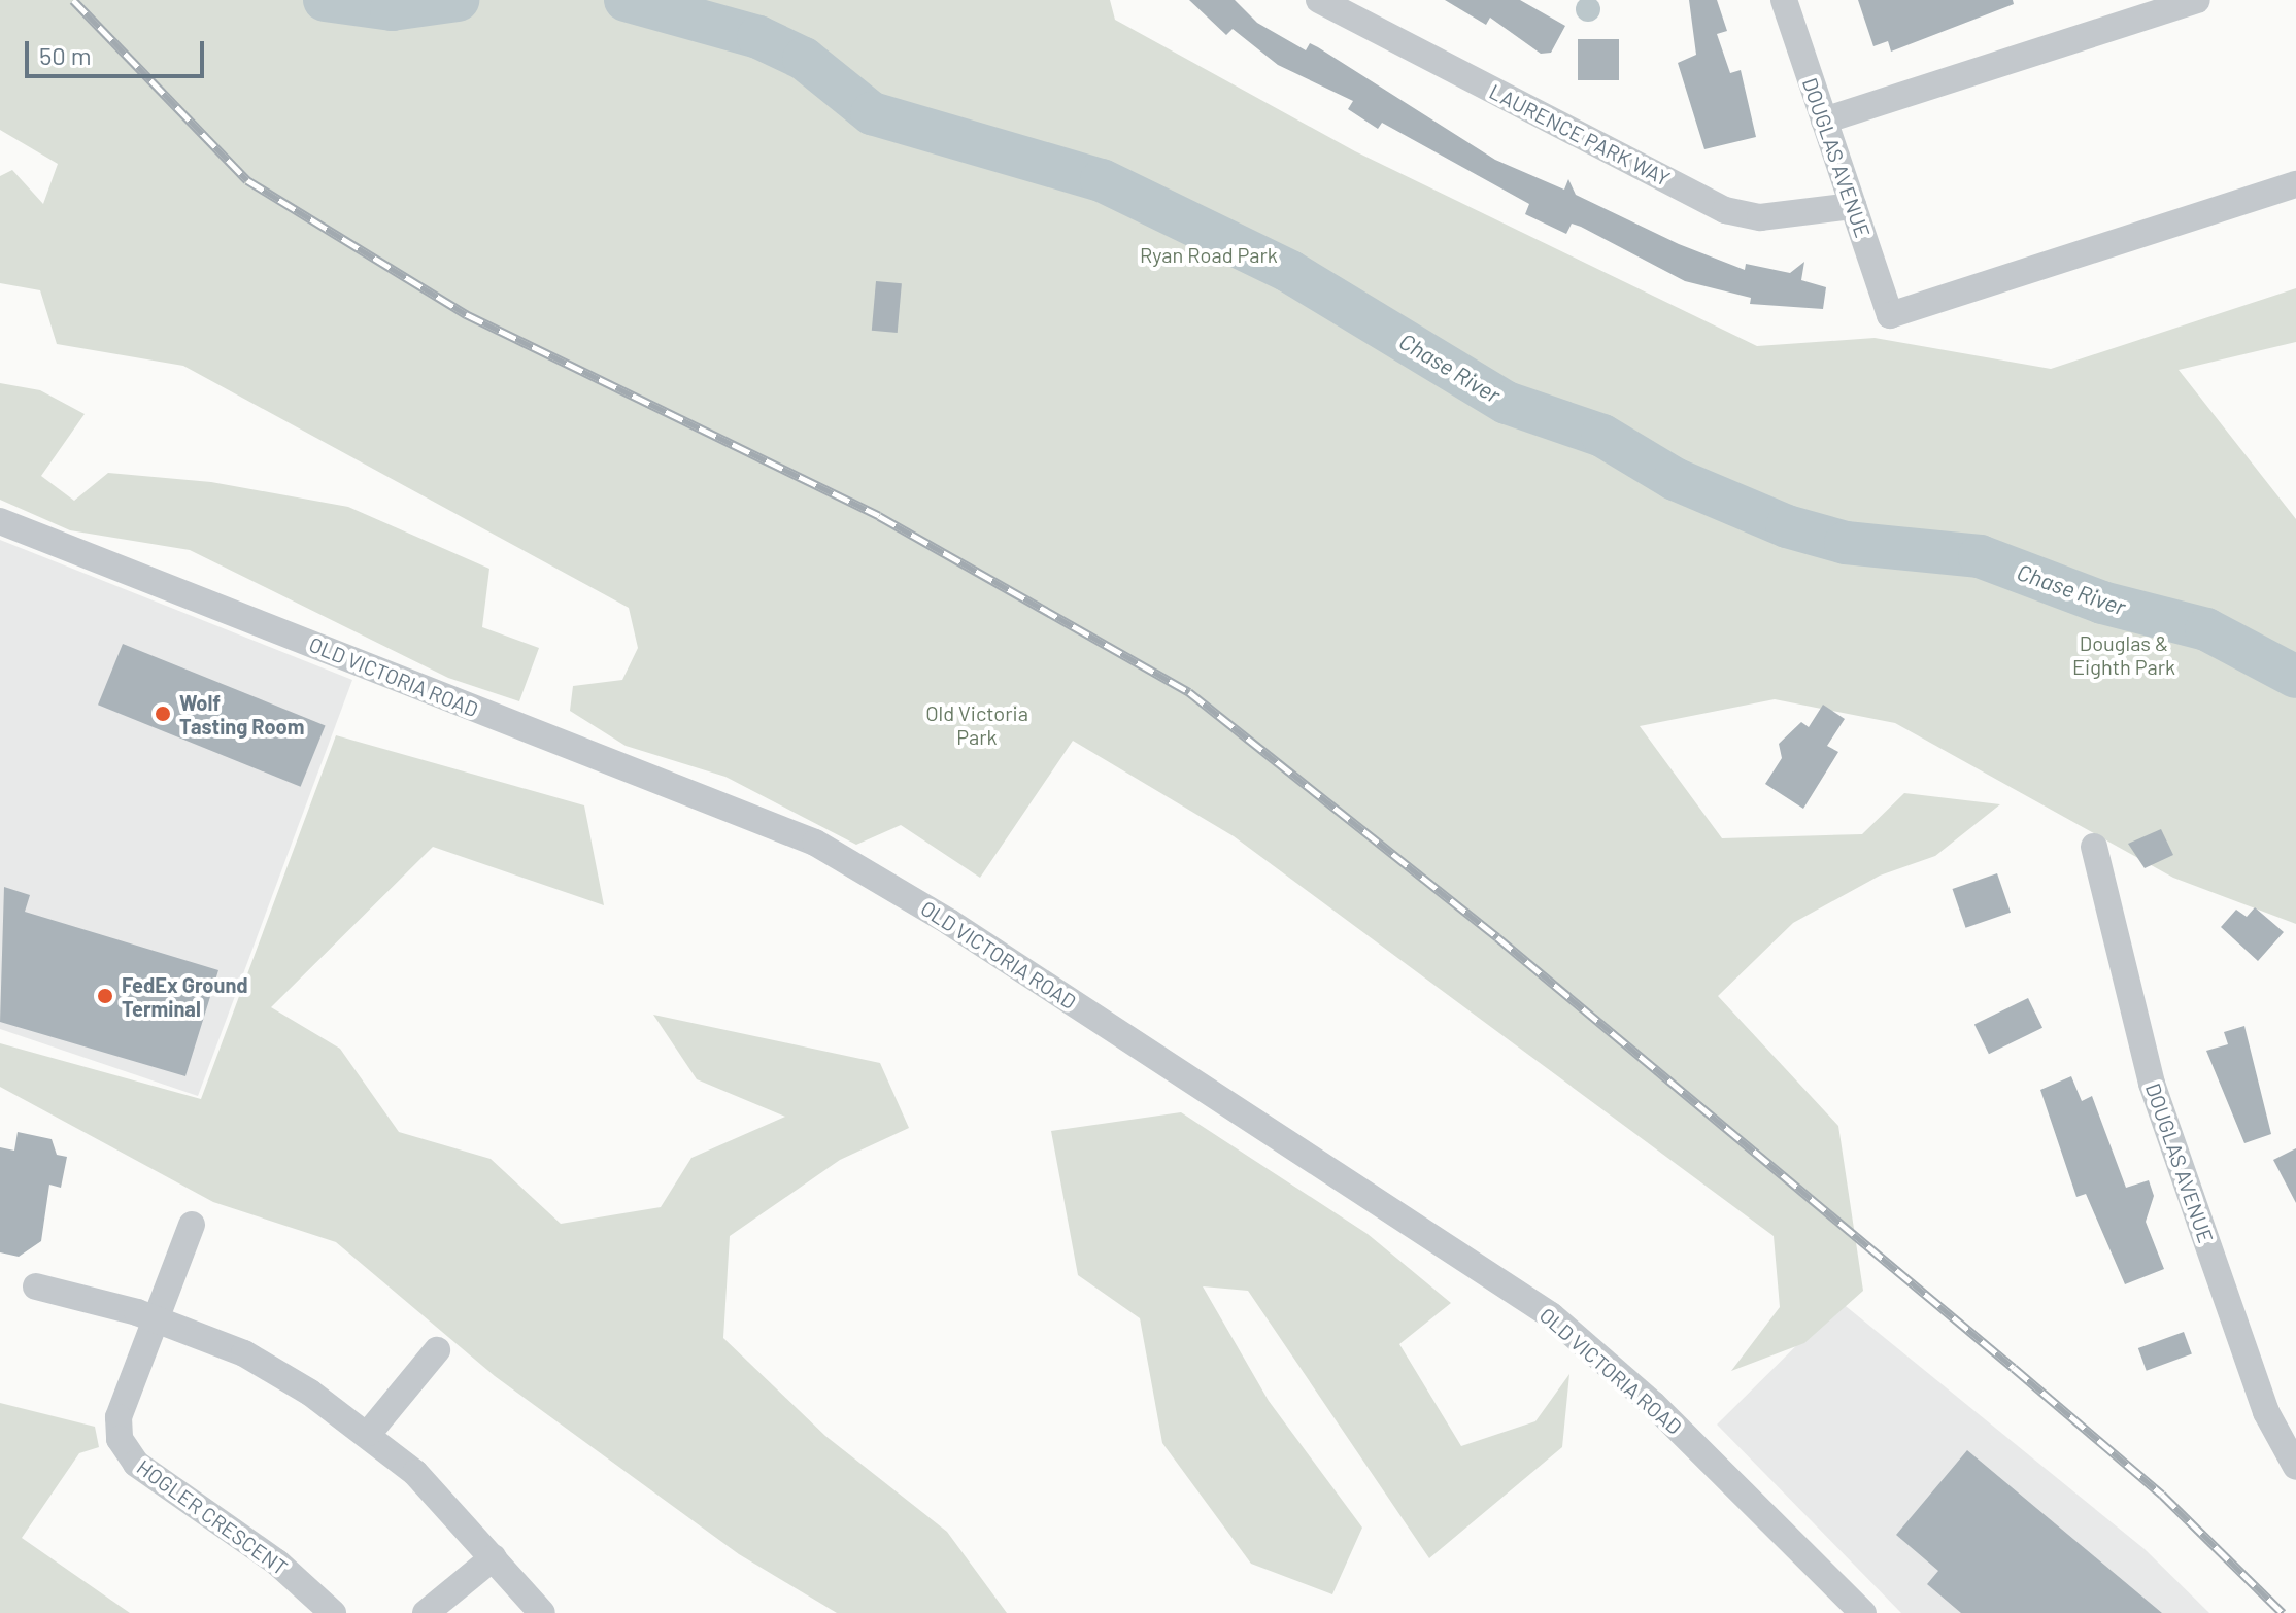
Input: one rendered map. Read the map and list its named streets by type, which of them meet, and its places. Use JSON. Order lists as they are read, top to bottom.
{
  "streets": {
    "street": [
      "LAURENCE PARK WAY",
      "DOUGLAS AVENUE",
      "OLD VICTORIA ROAD",
      "HOGLER CRESCENT"
    ]
  },
  "crossings": [
    ["LAURENCE PARK WAY", "DOUGLAS AVENUE"]
  ],
  "water": ["Chase River"],
  "parks": ["Ryan Road Park", "Douglas & Eighth Park", "Old Victoria Park"],
  "places": ["Wolf Tasting Room", "FedEx Ground Terminal"],
  "scale_bar": "50 m"
}
